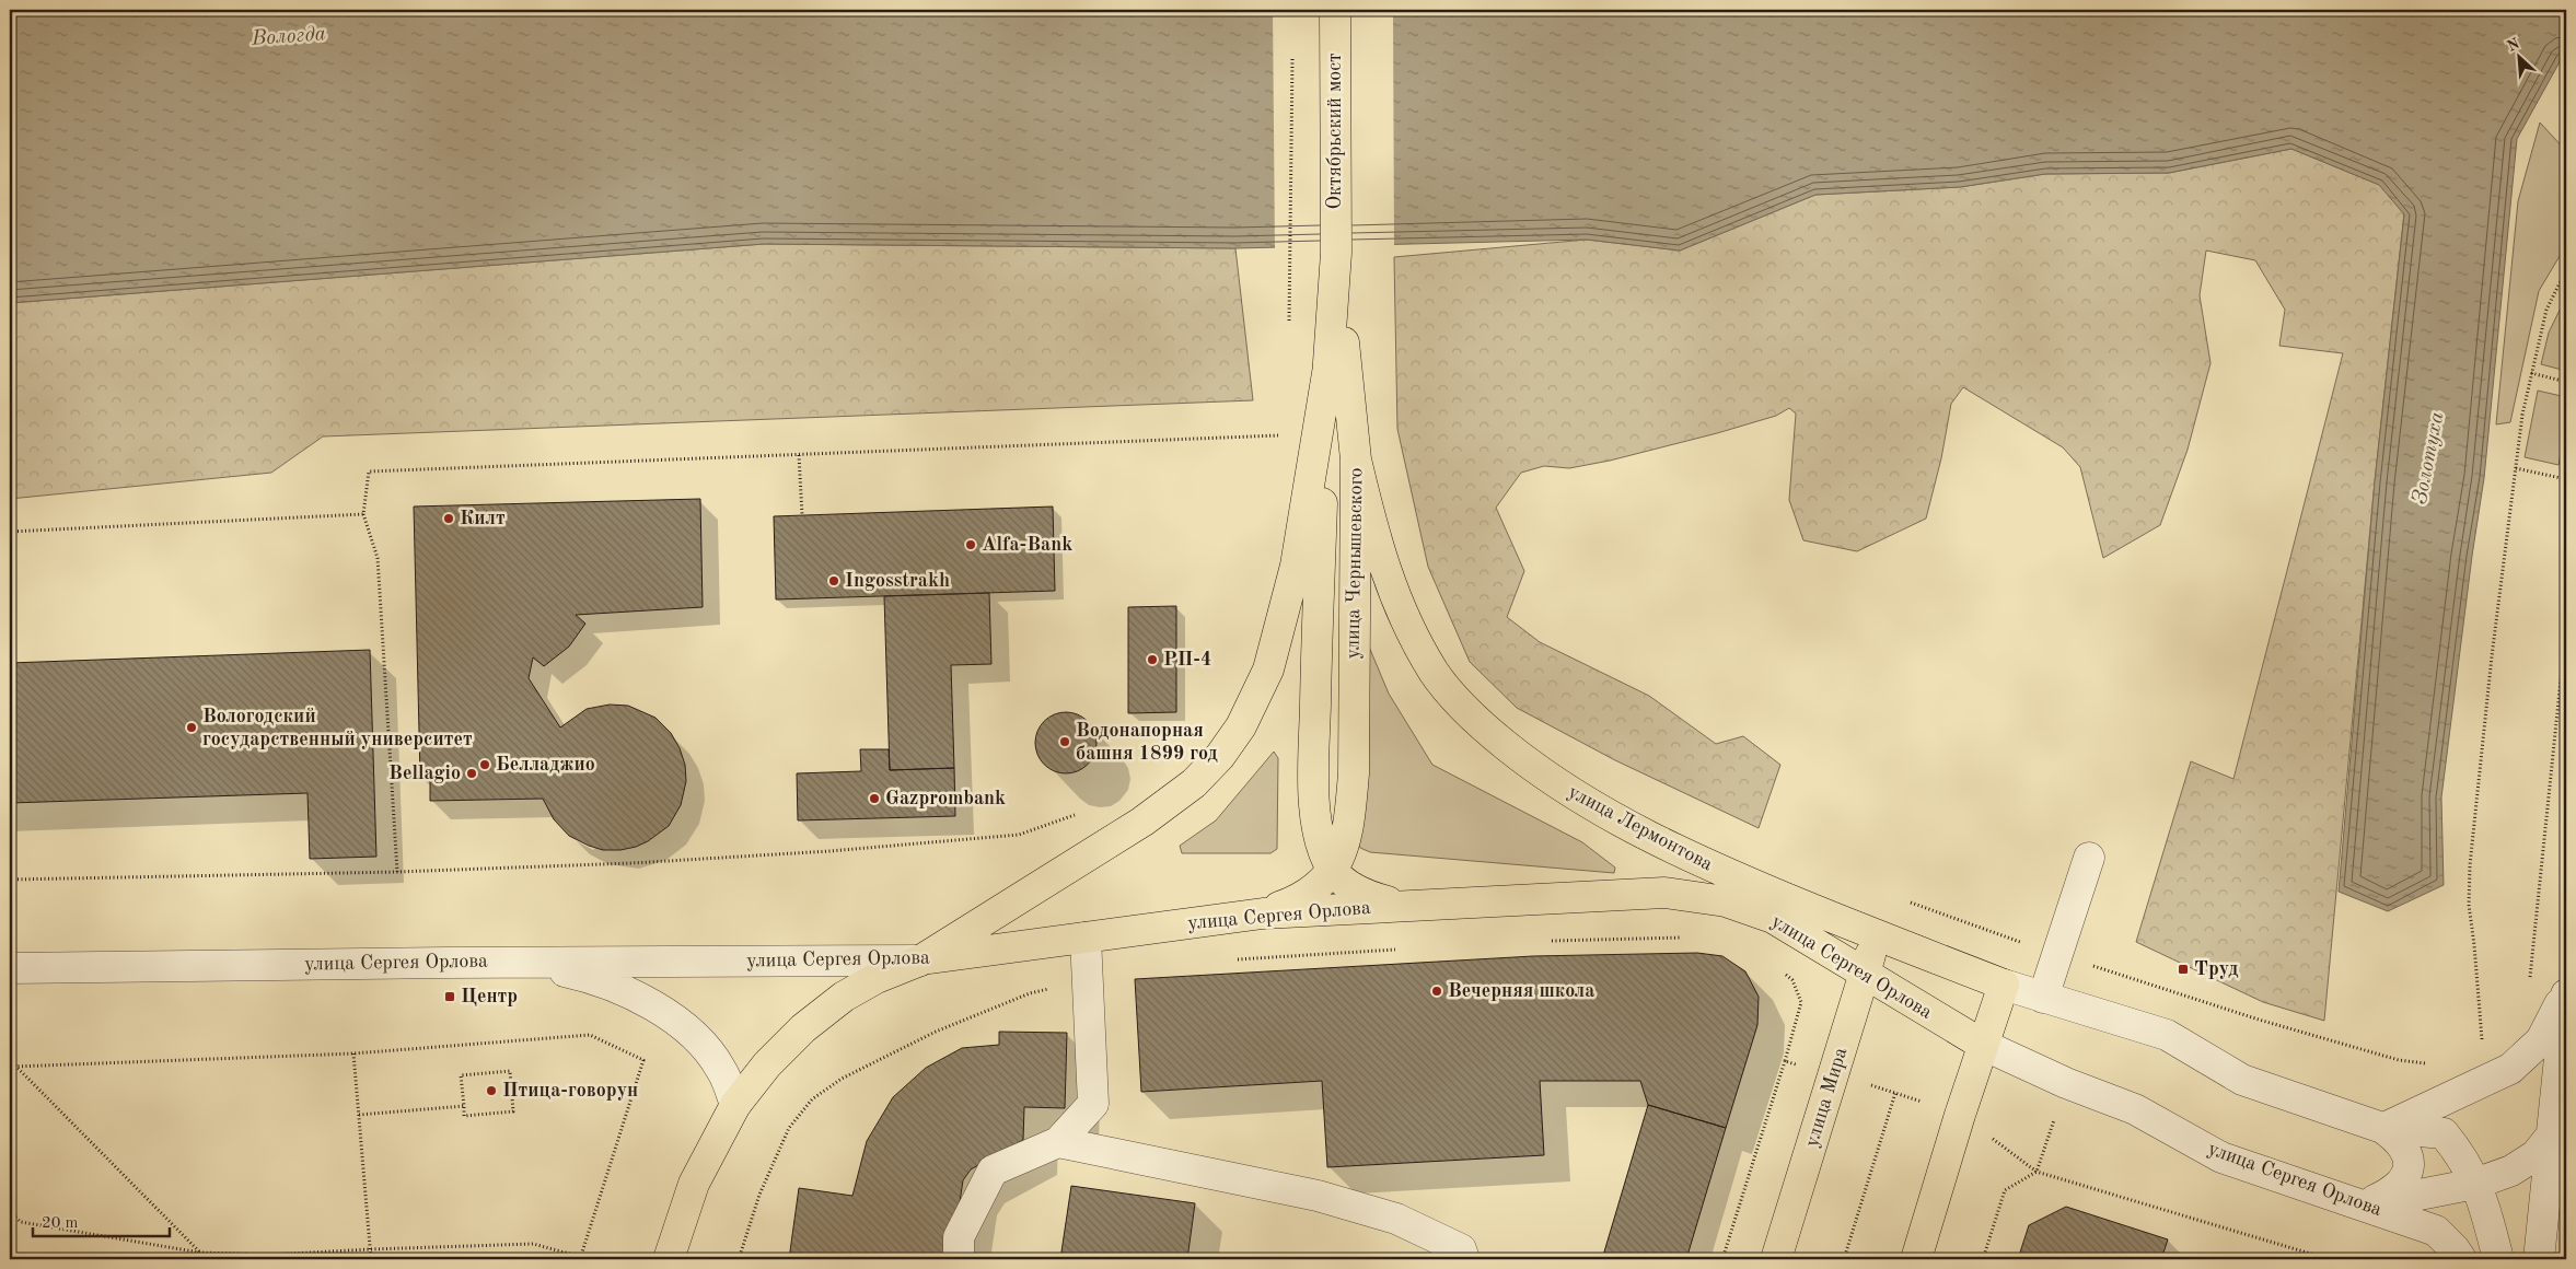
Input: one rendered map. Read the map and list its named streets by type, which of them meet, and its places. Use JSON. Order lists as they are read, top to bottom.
{
  "streets": {
    "main road": [
      "Октябрьский мост",
      "улица Чернышевского",
      "улица Лермонтова",
      "улица Сергея Орлова",
      "улица Мира"
    ]
  },
  "crossings": [
    ["Октябрьский мост", "улица Чернышевского"],
    ["улица Чернышевского", "улица Лермонтова"],
    ["улица Чернышевского", "улица Сергея Орлова"],
    ["улица Лермонтова", "улица Сергея Орлова"],
    ["улица Сергея Орлова", "улица Мира"]
  ],
  "water": ["Вологда", "Золотуха"],
  "places": {
    "other": [
      "Килт",
      "Alfa-Bank",
      "Ingosstrakh",
      "РП-4",
      "Вологодский государственный университет",
      "Водонапорная башня 1899 год",
      "Белладжио",
      "Bellagio",
      "Gazprombank",
      "Вечерняя школа",
      "Птица-говорун"
    ],
    "transit": ["Труд", "Центр"]
  },
  "scale_bar": "20 m",
  "north": "top left"
}
